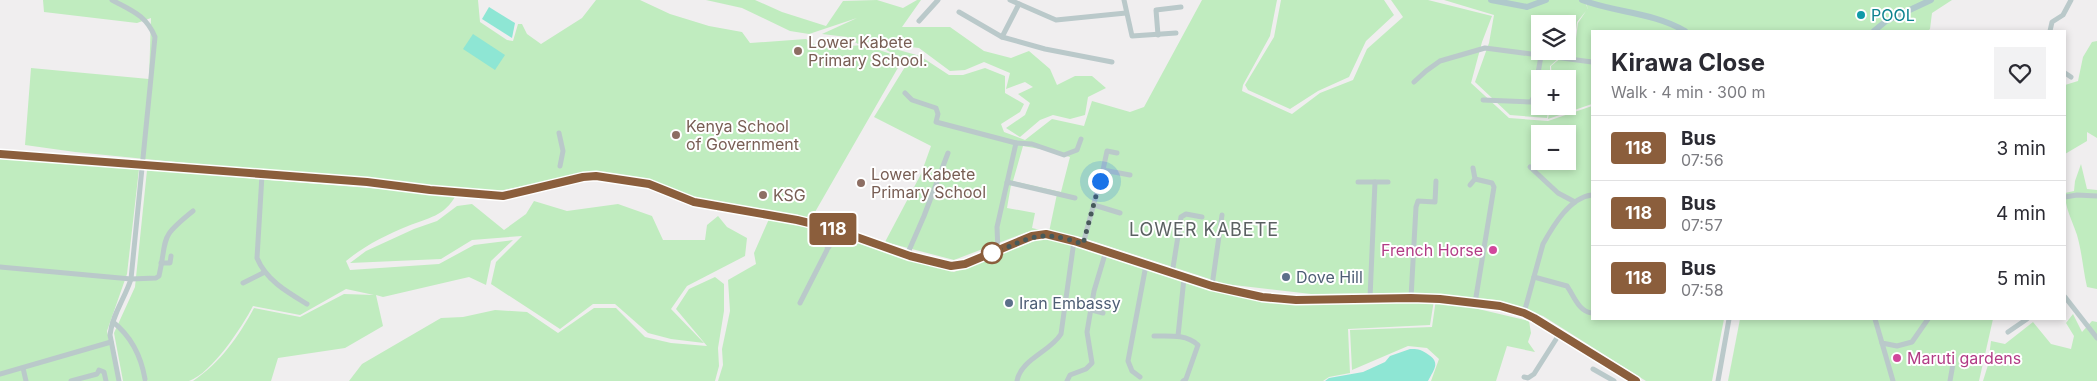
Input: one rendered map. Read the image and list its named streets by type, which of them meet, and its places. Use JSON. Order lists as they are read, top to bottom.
{
  "districts": ["LOWER KABETE"],
  "places": [
    "POOL",
    "Lower Kabete Primary School.",
    "Kenya School of Government",
    "Lower Kabete Primary School",
    "KSG",
    "French Horse",
    "Dove Hill",
    "Iran Embassy",
    "Maruti gardens"
  ],
  "lines": ["bus line 118"],
  "page": {
    "on_map": "118",
    "map_buttons": ["+", "−"],
    "heading": ["Kirawa Close", "Walk · 4 min · 300 m"],
    "list": [
      {
        "mark": "118",
        "name": "Bus",
        "note": "07:56",
        "value": "3 min"
      },
      {
        "mark": "118",
        "name": "Bus",
        "note": "07:57",
        "value": "4 min"
      },
      {
        "mark": "118",
        "name": "Bus",
        "note": "07:58",
        "value": "5 min"
      }
    ]
  }
}
